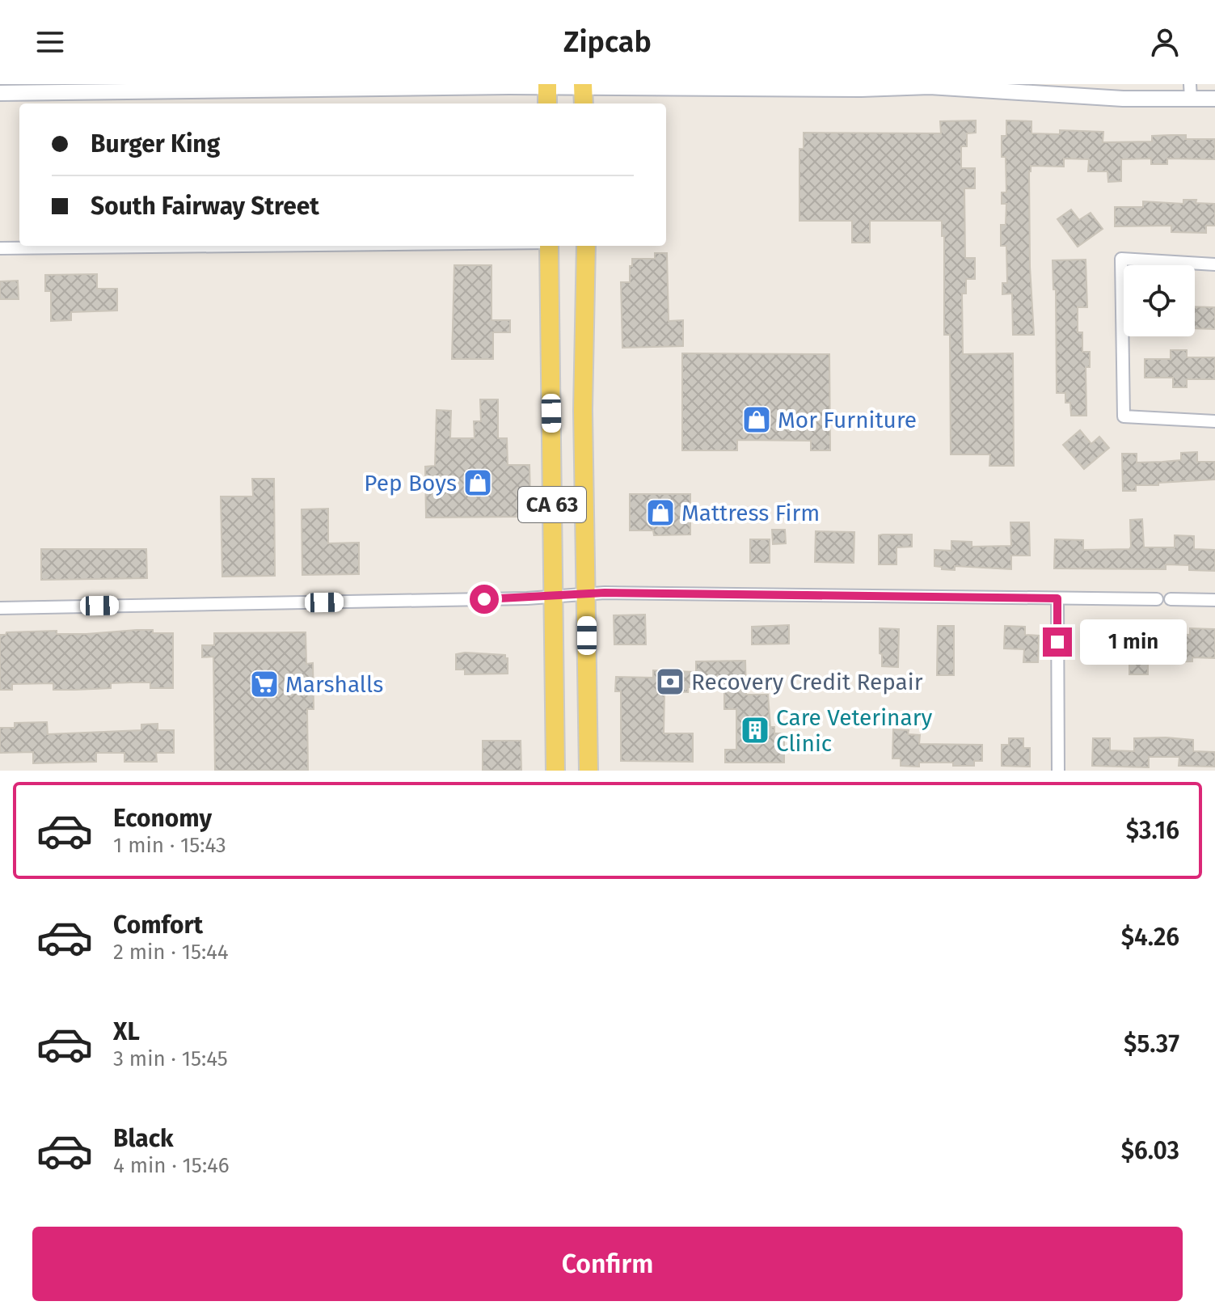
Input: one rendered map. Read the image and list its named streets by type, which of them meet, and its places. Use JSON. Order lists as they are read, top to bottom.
{
  "streets": {
    "main road": ["CA 63"]
  },
  "places": {
    "shop": ["Mor Furniture", "Pep Boys", "Mattress Firm"],
    "bank": ["Recovery Credit Repair"],
    "supermarket": ["Marshalls"],
    "building": ["Care Veterinary Clinic"]
  },
  "page": {
    "header": "Zipcab",
    "banner": ["Burger King", "South Fairway Street"],
    "bubble": "1 min",
    "list": [
      {
        "name": "Economy",
        "note": "1 min · 15:43",
        "value": "$3.16"
      },
      {
        "name": "Comfort",
        "note": "2 min · 15:44",
        "value": "$4.26"
      },
      {
        "name": "XL",
        "note": "3 min · 15:45",
        "value": "$5.37"
      },
      {
        "name": "Black",
        "note": "4 min · 15:46",
        "value": "$6.03"
      }
    ],
    "buttons": "Confirm"
  }
}
